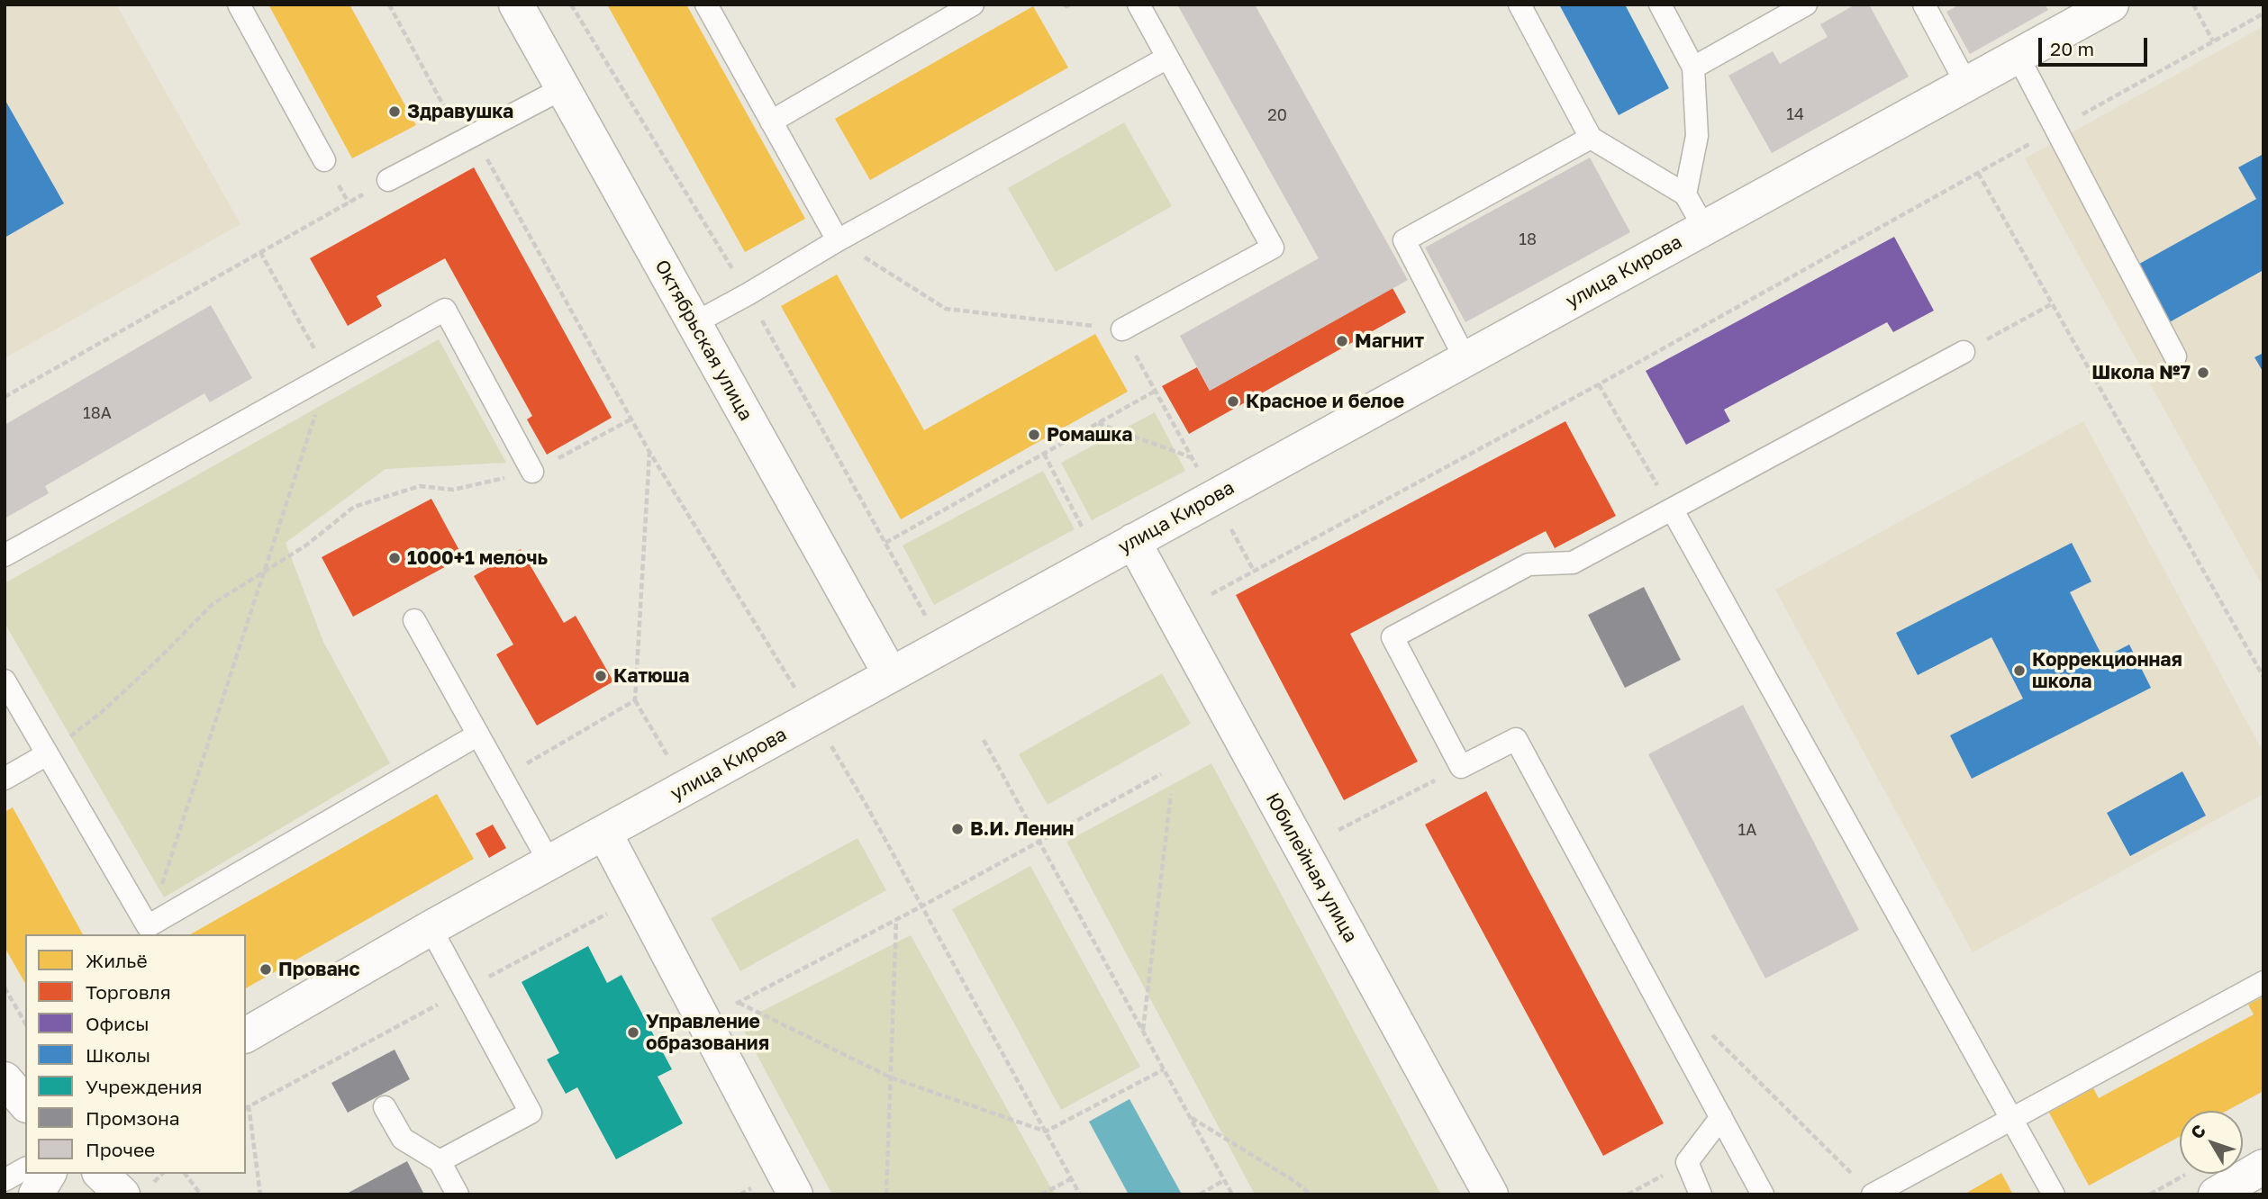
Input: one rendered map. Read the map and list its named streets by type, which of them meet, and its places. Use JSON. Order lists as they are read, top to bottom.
{
  "streets": {
    "street": ["улица Кирова", "Октябрьская улица", "Юбилейная улица"]
  },
  "crossings": [
    ["улица Кирова", "Октябрьская улица"],
    ["улица Кирова", "Юбилейная улица"]
  ],
  "places": [
    "Здравушка",
    "Магнит",
    "Школа №7",
    "Красное и белое",
    "Ромашка",
    "1000+1 мелочь",
    "Коррекционная школа",
    "Катюша",
    "В.И. Ленин",
    "Прованс",
    "Управление образования"
  ],
  "house_numbers": [
    "14",
    "20",
    "18",
    "18А",
    "1А"
  ],
  "legend": [
    "Жильё",
    "Торговля",
    "Офисы",
    "Школы",
    "Учреждения",
    "Промзона",
    "Прочее"
  ],
  "scale_bar": "20 m",
  "north": "top left"
}
